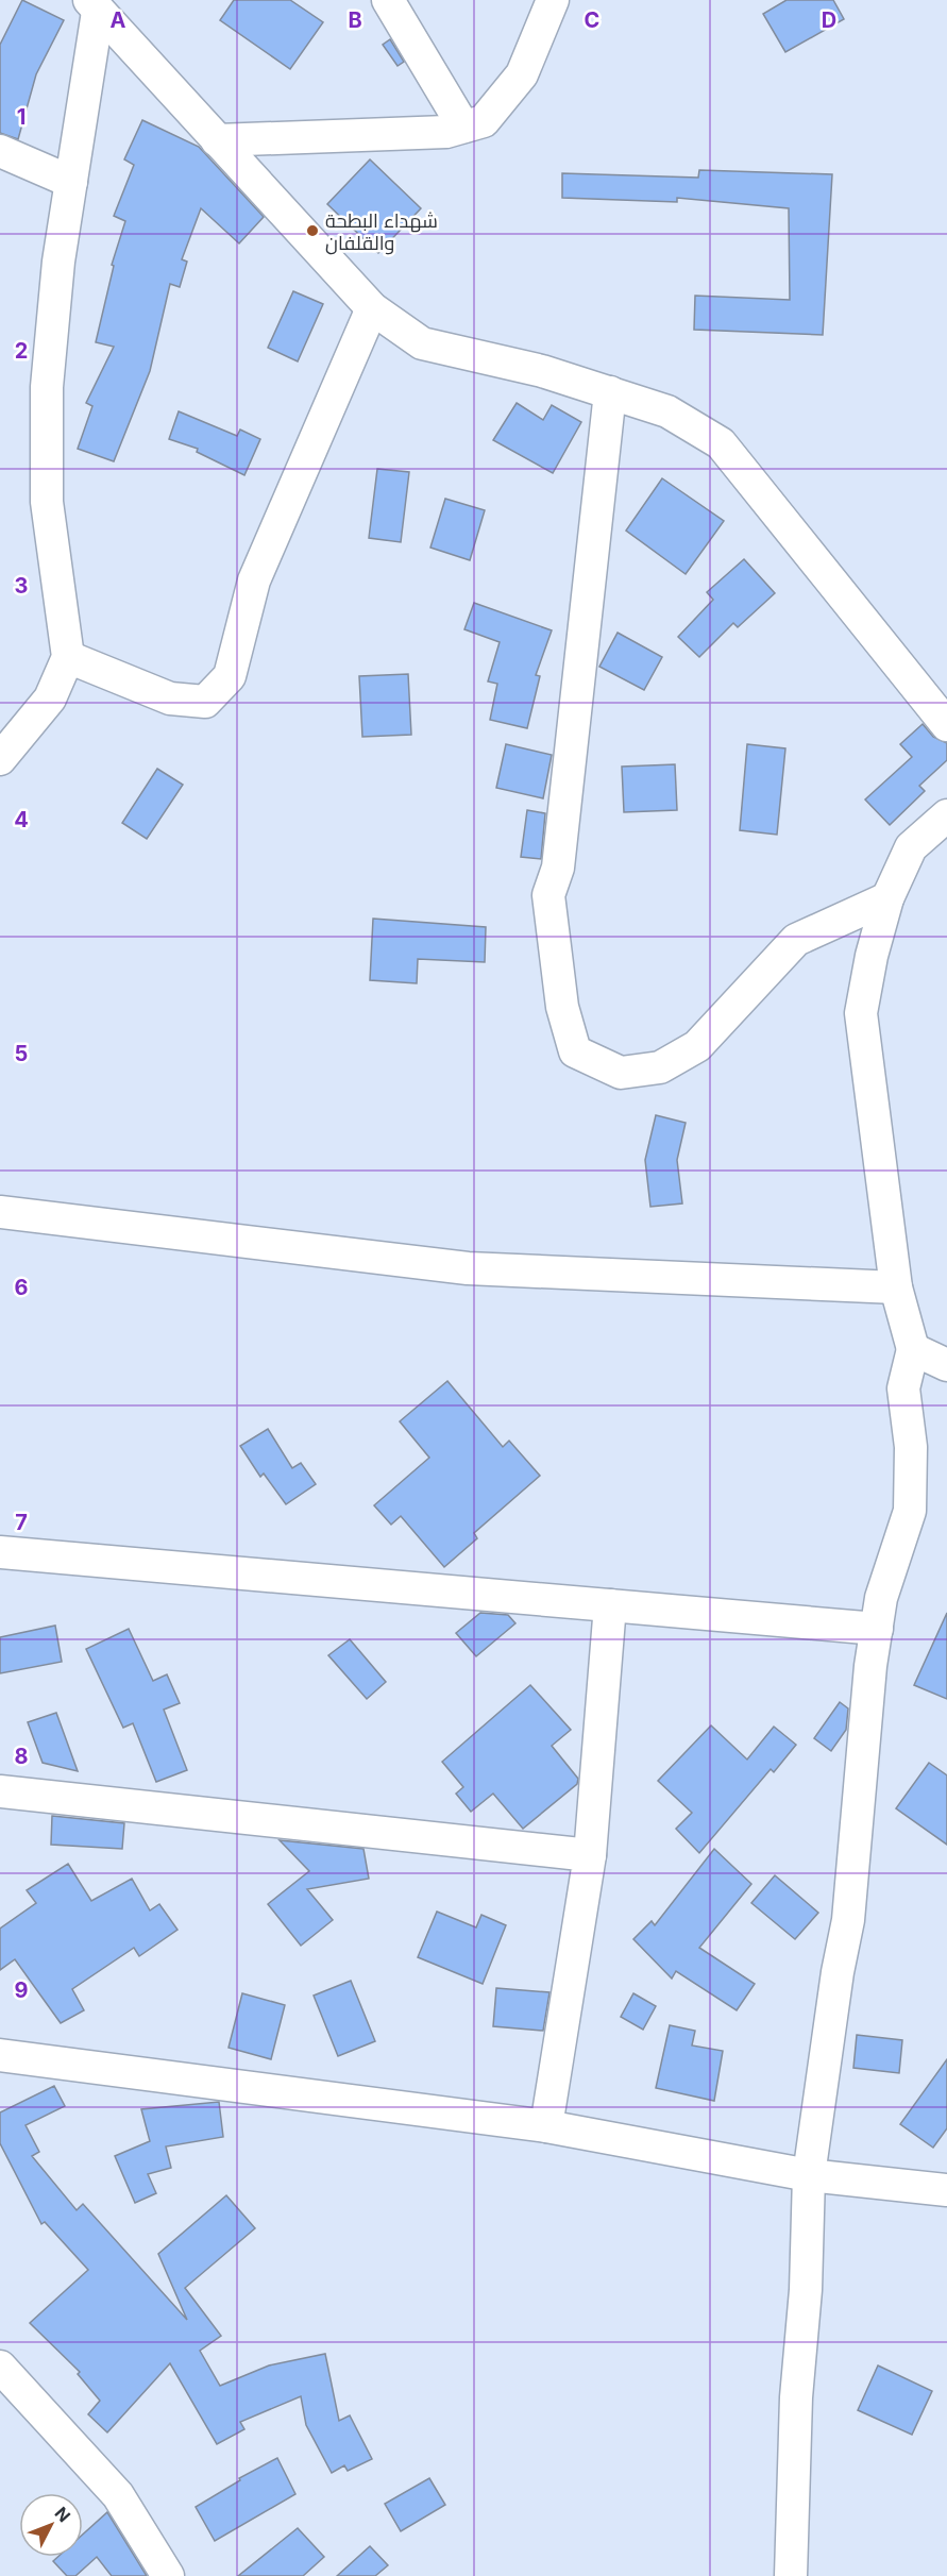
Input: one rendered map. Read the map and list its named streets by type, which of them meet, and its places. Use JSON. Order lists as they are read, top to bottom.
{
  "places": ["شهداء البطحة والقلفان"],
  "north": "top right",
  "grid": {
    "columns": [
      "A",
      "B",
      "C",
      "D"
    ],
    "rows": [
      "1",
      "2",
      "3",
      "4",
      "5",
      "6",
      "7",
      "8",
      "9"
    ]
  }
}
